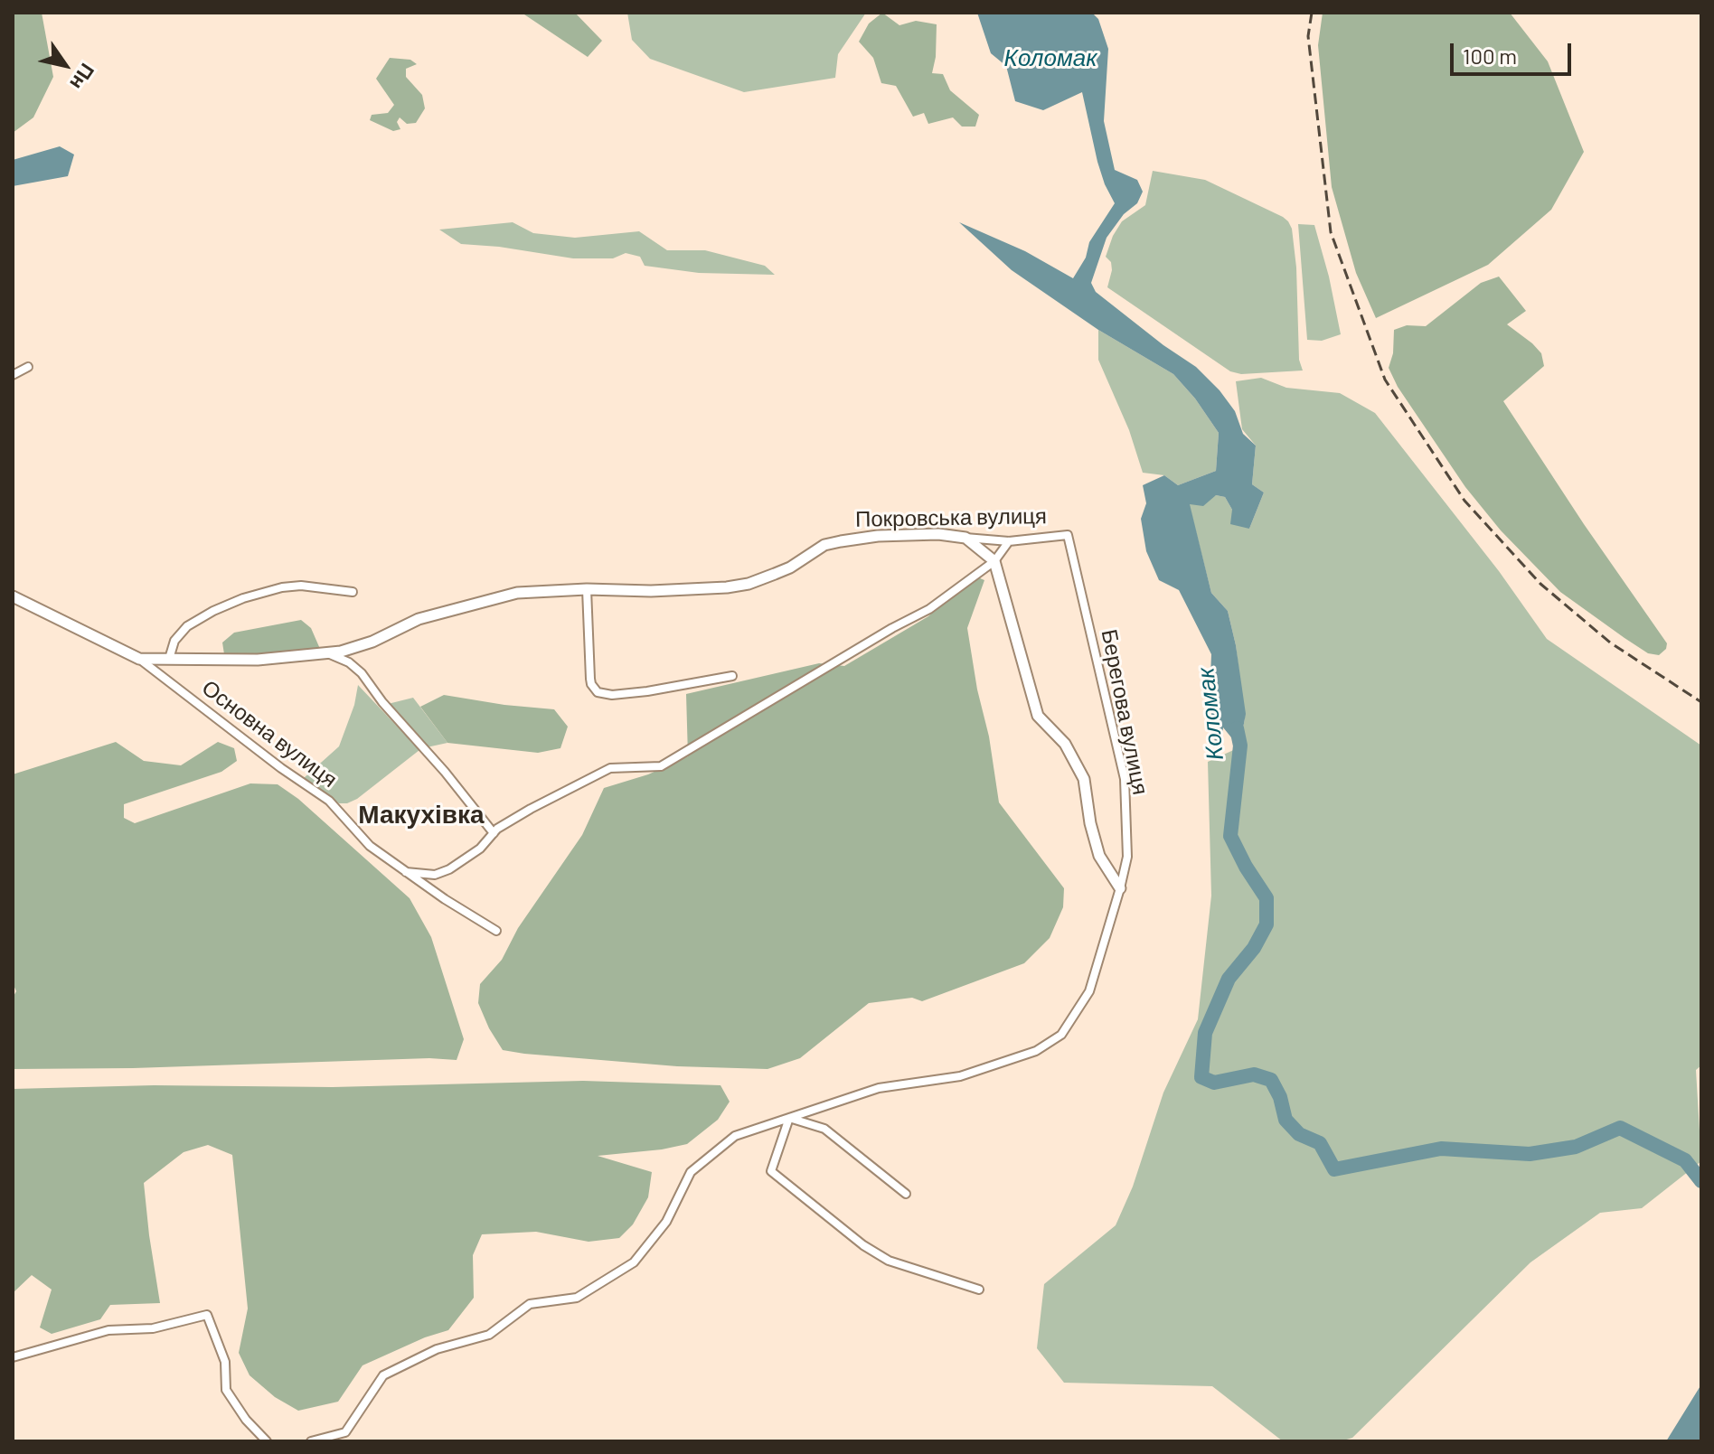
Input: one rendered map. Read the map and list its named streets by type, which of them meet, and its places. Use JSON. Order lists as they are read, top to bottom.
{
  "streets": {
    "street": ["Покровська вулиця", "Берегова вулиця", "Основна вулиця"]
  },
  "crossings": [
    ["Покровська вулиця", "Берегова вулиця"],
    ["Покровська вулиця", "Основна вулиця"]
  ],
  "districts": ["Макухівка"],
  "water": ["Коломак"],
  "scale_bar": "100 m",
  "north": "bottom right"
}
